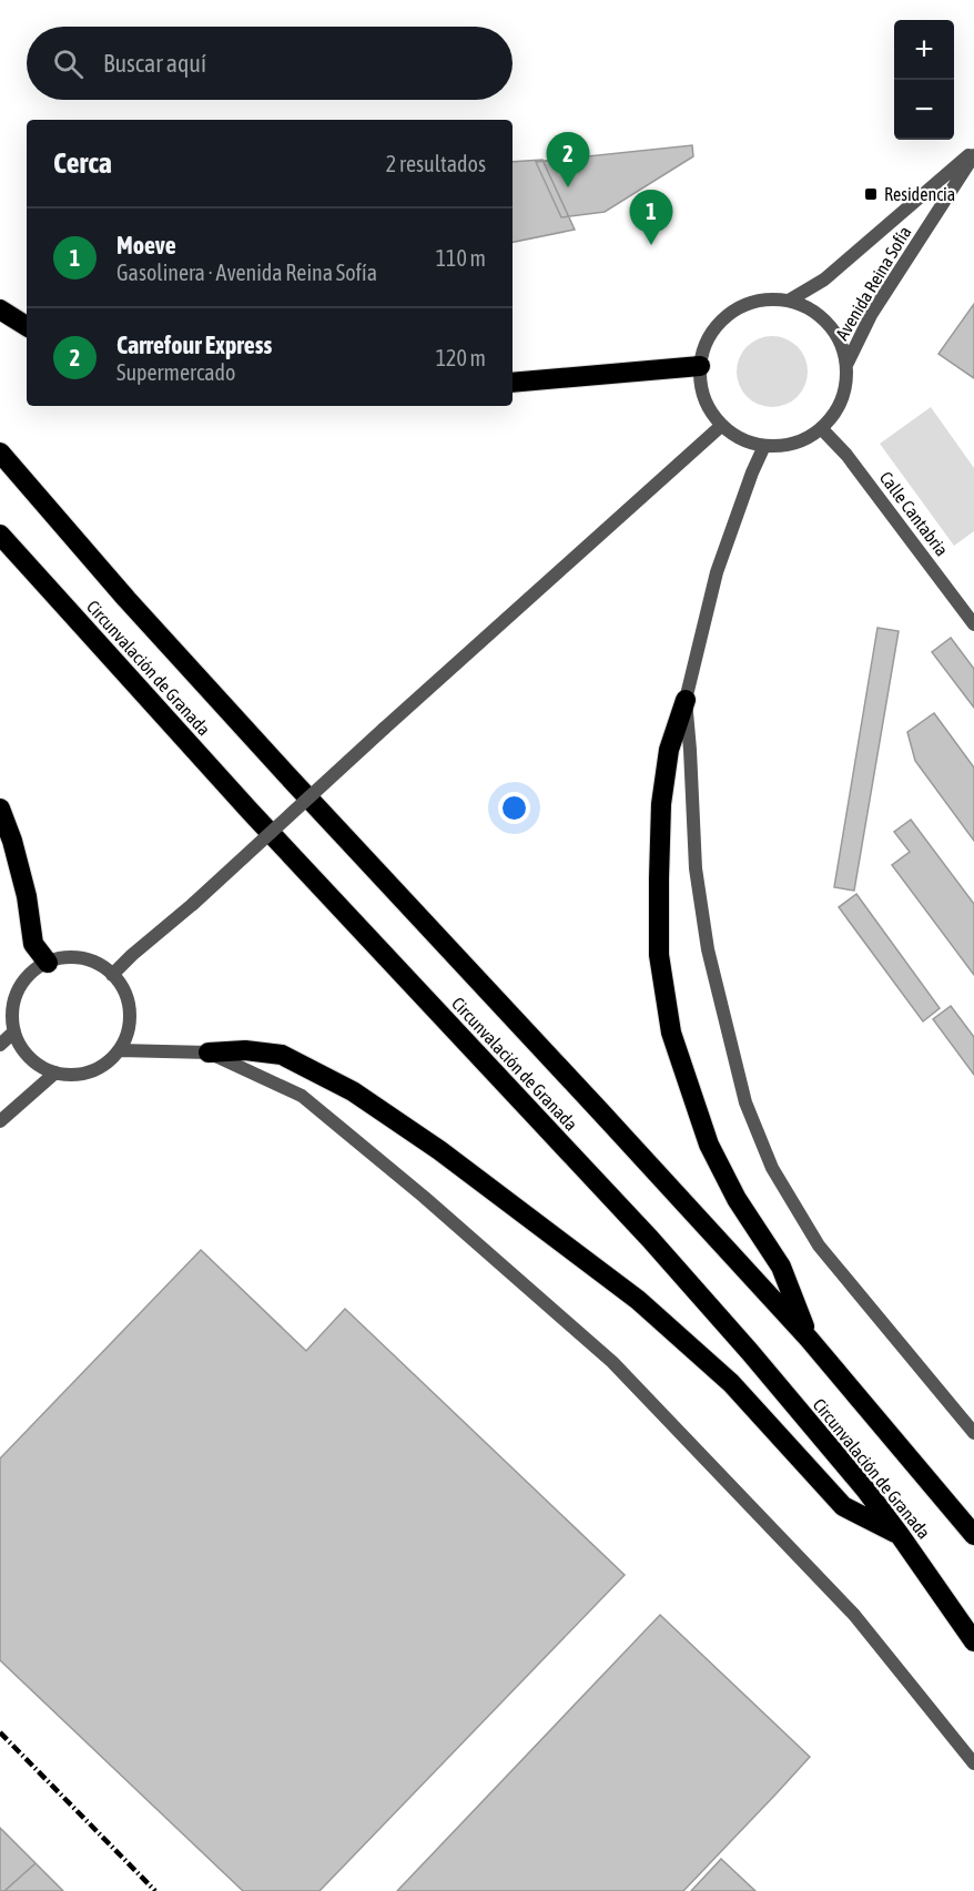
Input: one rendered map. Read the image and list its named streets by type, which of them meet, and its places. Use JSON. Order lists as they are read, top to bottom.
{
  "streets": {
    "highway": ["Circunvalación de Granada"],
    "street": ["Avenida Reina Sofía", "Calle Cantabria"]
  },
  "crossings": [
    ["Avenida Reina Sofía", "Calle Cantabria"]
  ],
  "places": {
    "transit": ["Residencia"]
  },
  "page": {
    "map_buttons": ["+", "−"],
    "search": "Buscar aquí",
    "heading": ["Cerca", "2 resultados"],
    "pins": ["2", "1"],
    "list": [
      {
        "mark": "1",
        "name": "Moeve",
        "note": "Gasolinera · Avenida Reina Sofía",
        "value": "110 m"
      },
      {
        "mark": "2",
        "name": "Carrefour Express",
        "note": "Supermercado",
        "value": "120 m"
      }
    ]
  }
}
